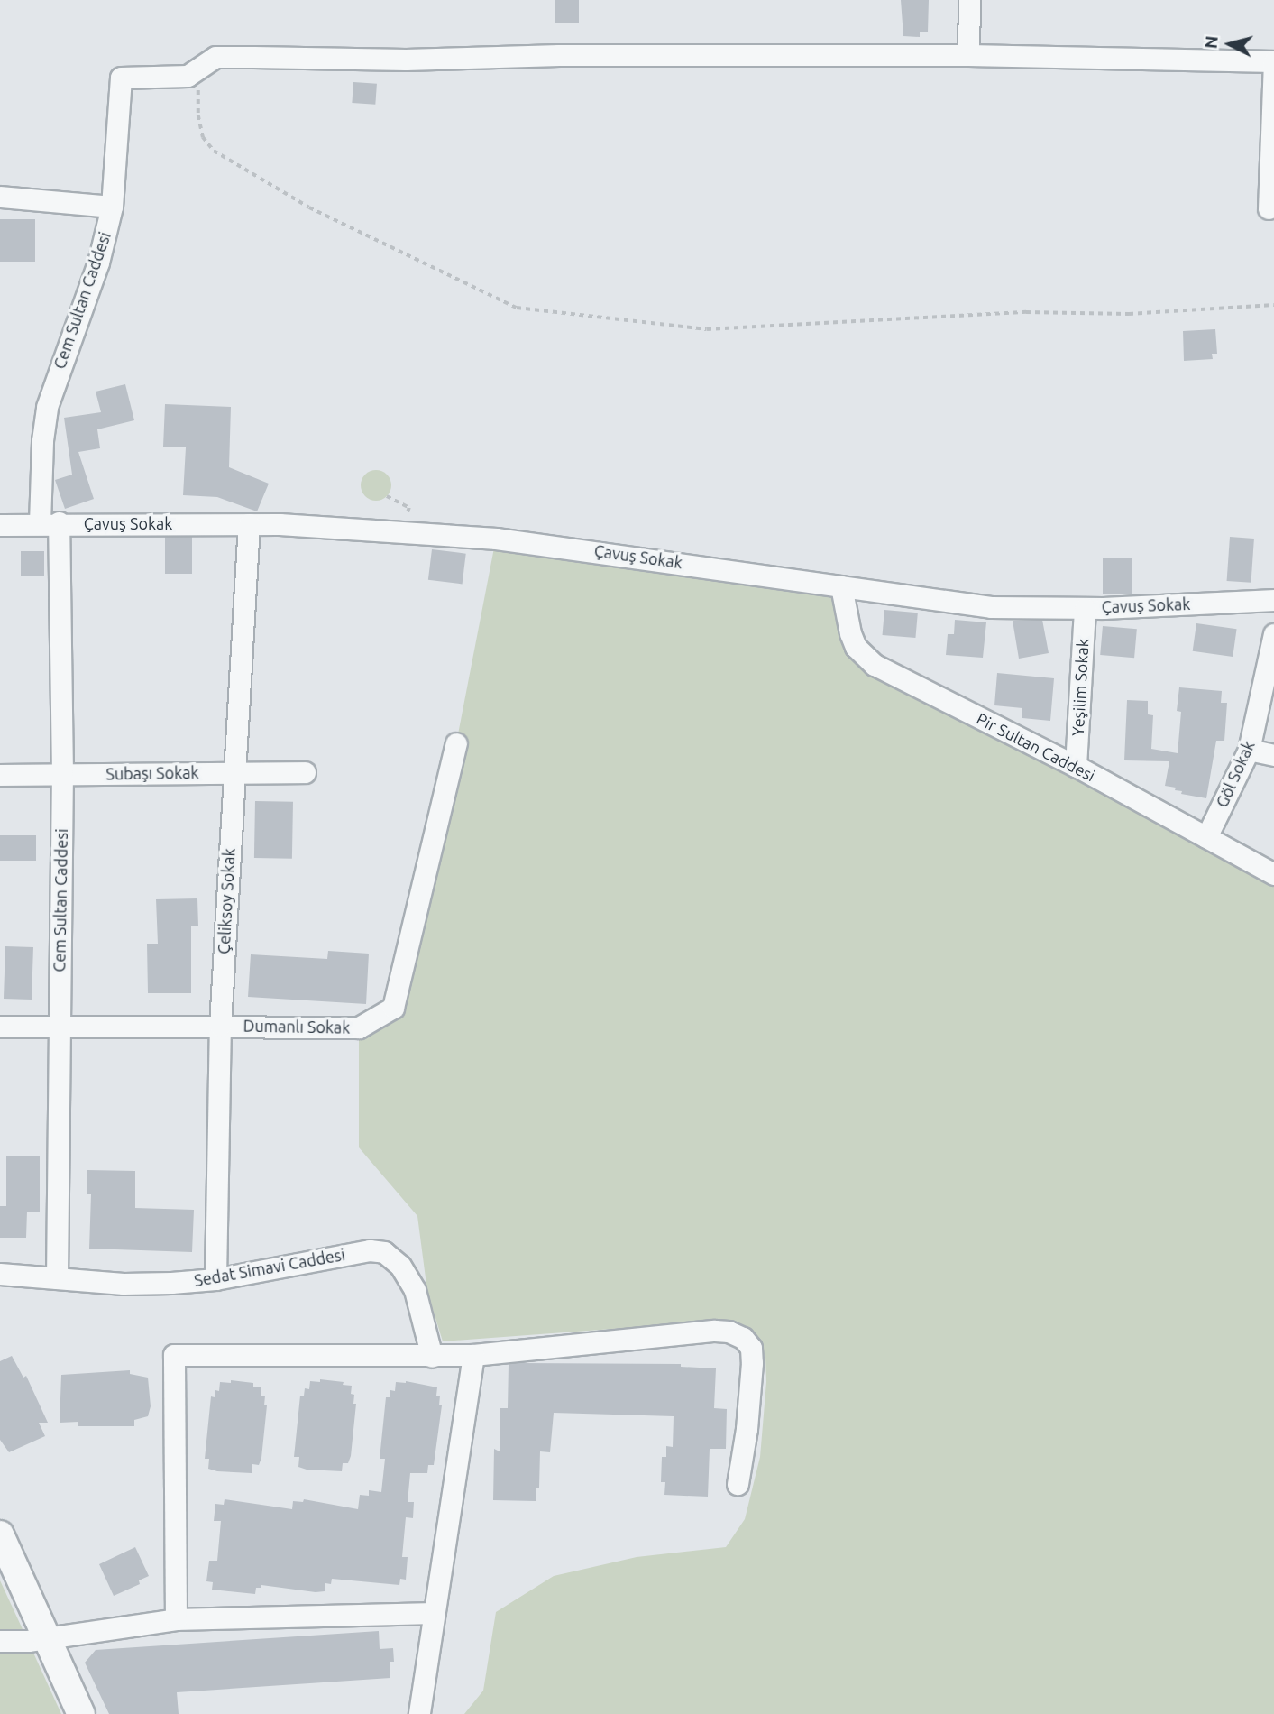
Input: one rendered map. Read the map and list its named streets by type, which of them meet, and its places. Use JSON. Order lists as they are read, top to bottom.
{
  "streets": {
    "street": [
      "Cem Sultan Caddesi",
      "Çavuş Sokak",
      "Yeşilim Sokak",
      "Pir Sultan Caddesi",
      "Subaşı Sokak",
      "Göl Sokak",
      "Çeliksoy Sokak",
      "Dumanlı Sokak",
      "Sedat Simavi Caddesi"
    ]
  },
  "crossings": [
    ["Cem Sultan Caddesi", "Çavuş Sokak"],
    ["Cem Sultan Caddesi", "Subaşı Sokak"],
    ["Cem Sultan Caddesi", "Dumanlı Sokak"],
    ["Cem Sultan Caddesi", "Sedat Simavi Caddesi"],
    ["Çavuş Sokak", "Yeşilim Sokak"],
    ["Çavuş Sokak", "Pir Sultan Caddesi"],
    ["Çavuş Sokak", "Çeliksoy Sokak"],
    ["Yeşilim Sokak", "Pir Sultan Caddesi"],
    ["Pir Sultan Caddesi", "Göl Sokak"],
    ["Subaşı Sokak", "Çeliksoy Sokak"],
    ["Çeliksoy Sokak", "Dumanlı Sokak"],
    ["Çeliksoy Sokak", "Sedat Simavi Caddesi"]
  ],
  "north": "left"
}
